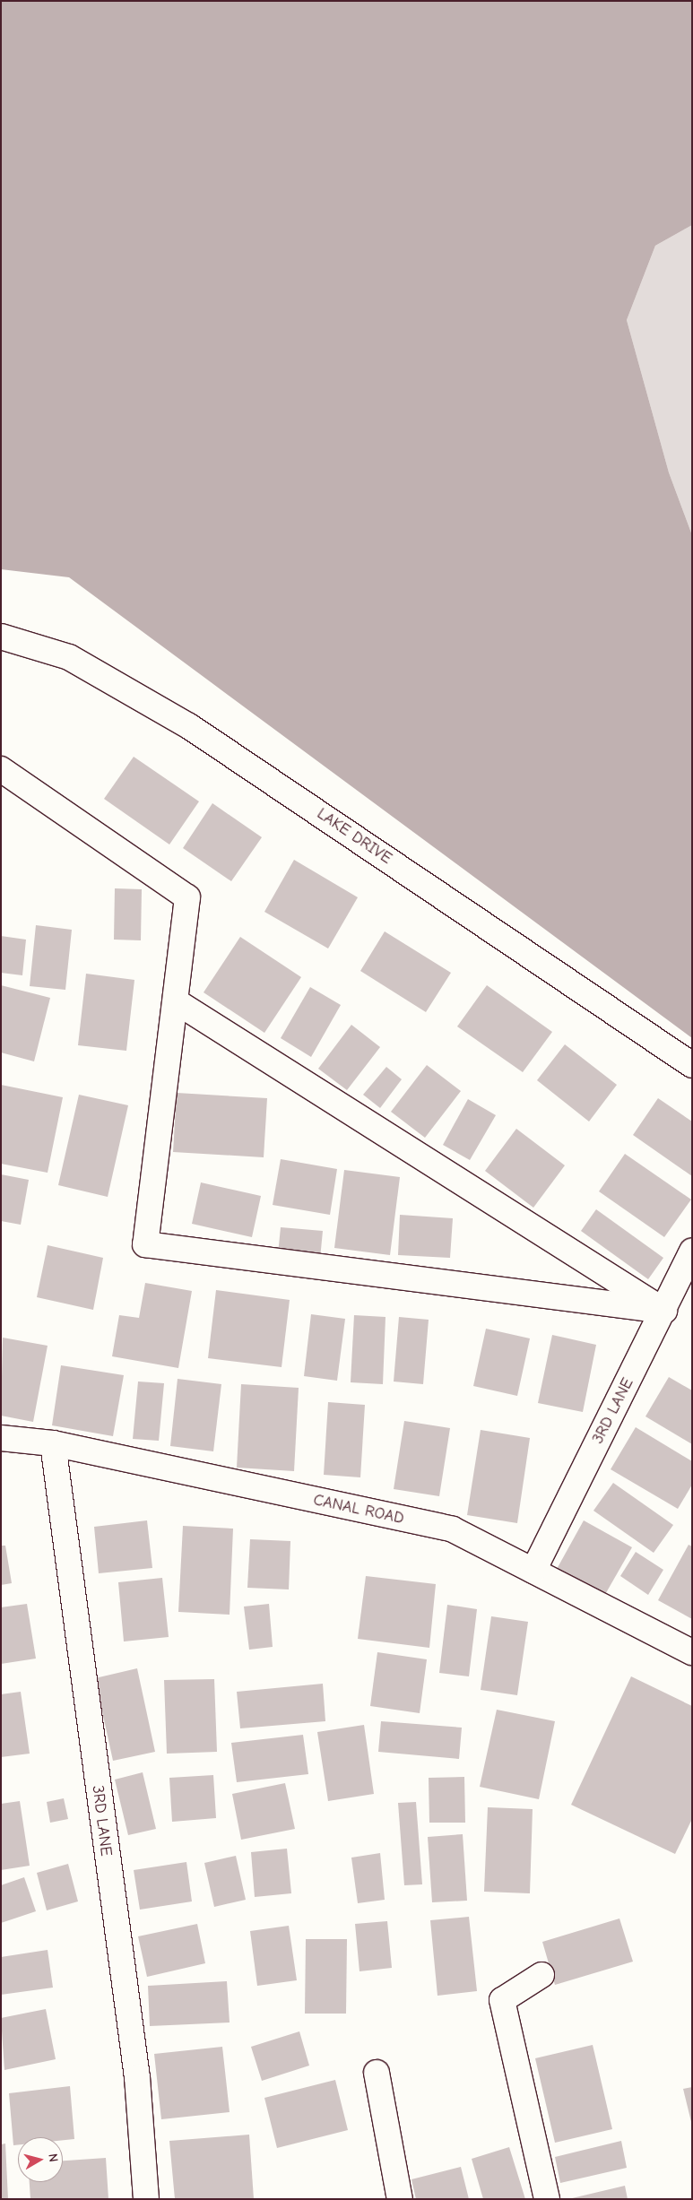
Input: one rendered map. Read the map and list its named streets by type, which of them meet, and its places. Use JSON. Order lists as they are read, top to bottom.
{
  "streets": {
    "street": ["LAKE DRIVE", "3RD LANE", "CANAL ROAD"]
  },
  "crossings": [
    ["3RD LANE", "CANAL ROAD"]
  ],
  "north": "right"
}
